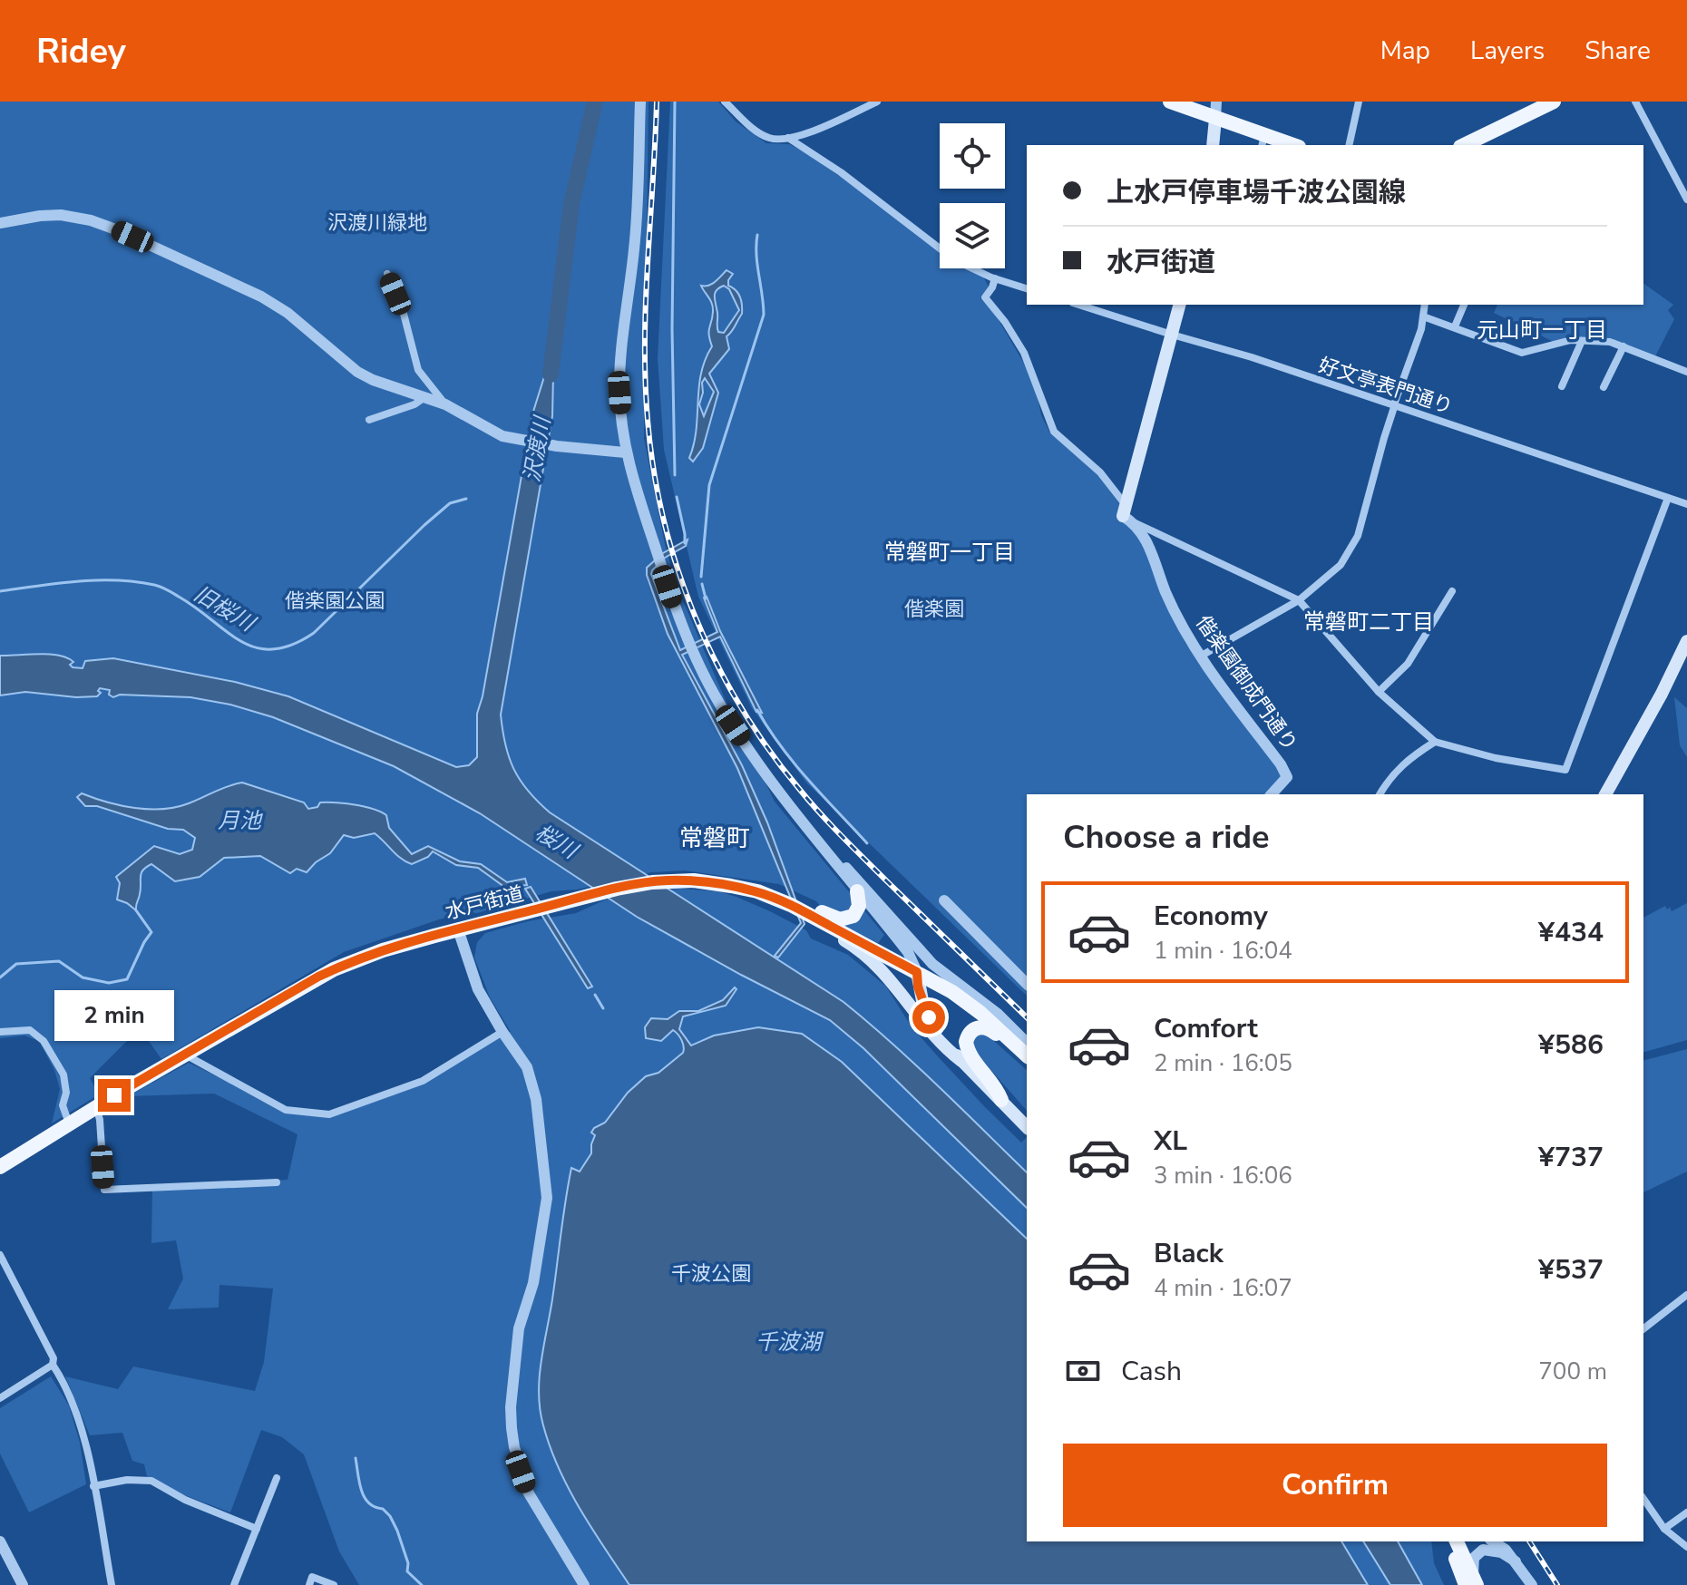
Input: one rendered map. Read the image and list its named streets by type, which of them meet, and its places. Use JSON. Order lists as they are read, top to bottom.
{
  "streets": {
    "main road": ["水戸街道"],
    "street": ["好文亭表門通り", "偕楽園御成門通り"]
  },
  "districts": [
    "元山町一丁目",
    "常磐町一丁目",
    "常磐町二丁目",
    "常磐町"
  ],
  "water": [
    "沢渡川",
    "旧桜川",
    "月池",
    "桜川",
    "千波湖"
  ],
  "parks": [
    "沢渡川緑地",
    "偕楽園公園",
    "偕楽園",
    "千波公園"
  ],
  "page": {
    "header": "Ridey",
    "nav": ["Map", "Layers", "Share"],
    "banner": ["上水戸停車場千波公園線", "水戸街道"],
    "heading": "Choose a ride",
    "list": [
      {
        "name": "Economy",
        "note": "1 min · 16:04",
        "value": "¥434"
      },
      {
        "name": "Comfort",
        "note": "2 min · 16:05",
        "value": "¥586"
      },
      {
        "name": "XL",
        "note": "3 min · 16:06",
        "value": "¥737"
      },
      {
        "name": "Black",
        "note": "4 min · 16:07",
        "value": "¥537"
      }
    ],
    "bubble": "2 min",
    "pay": ["Cash", "700 m"],
    "buttons": "Confirm"
  }
}
